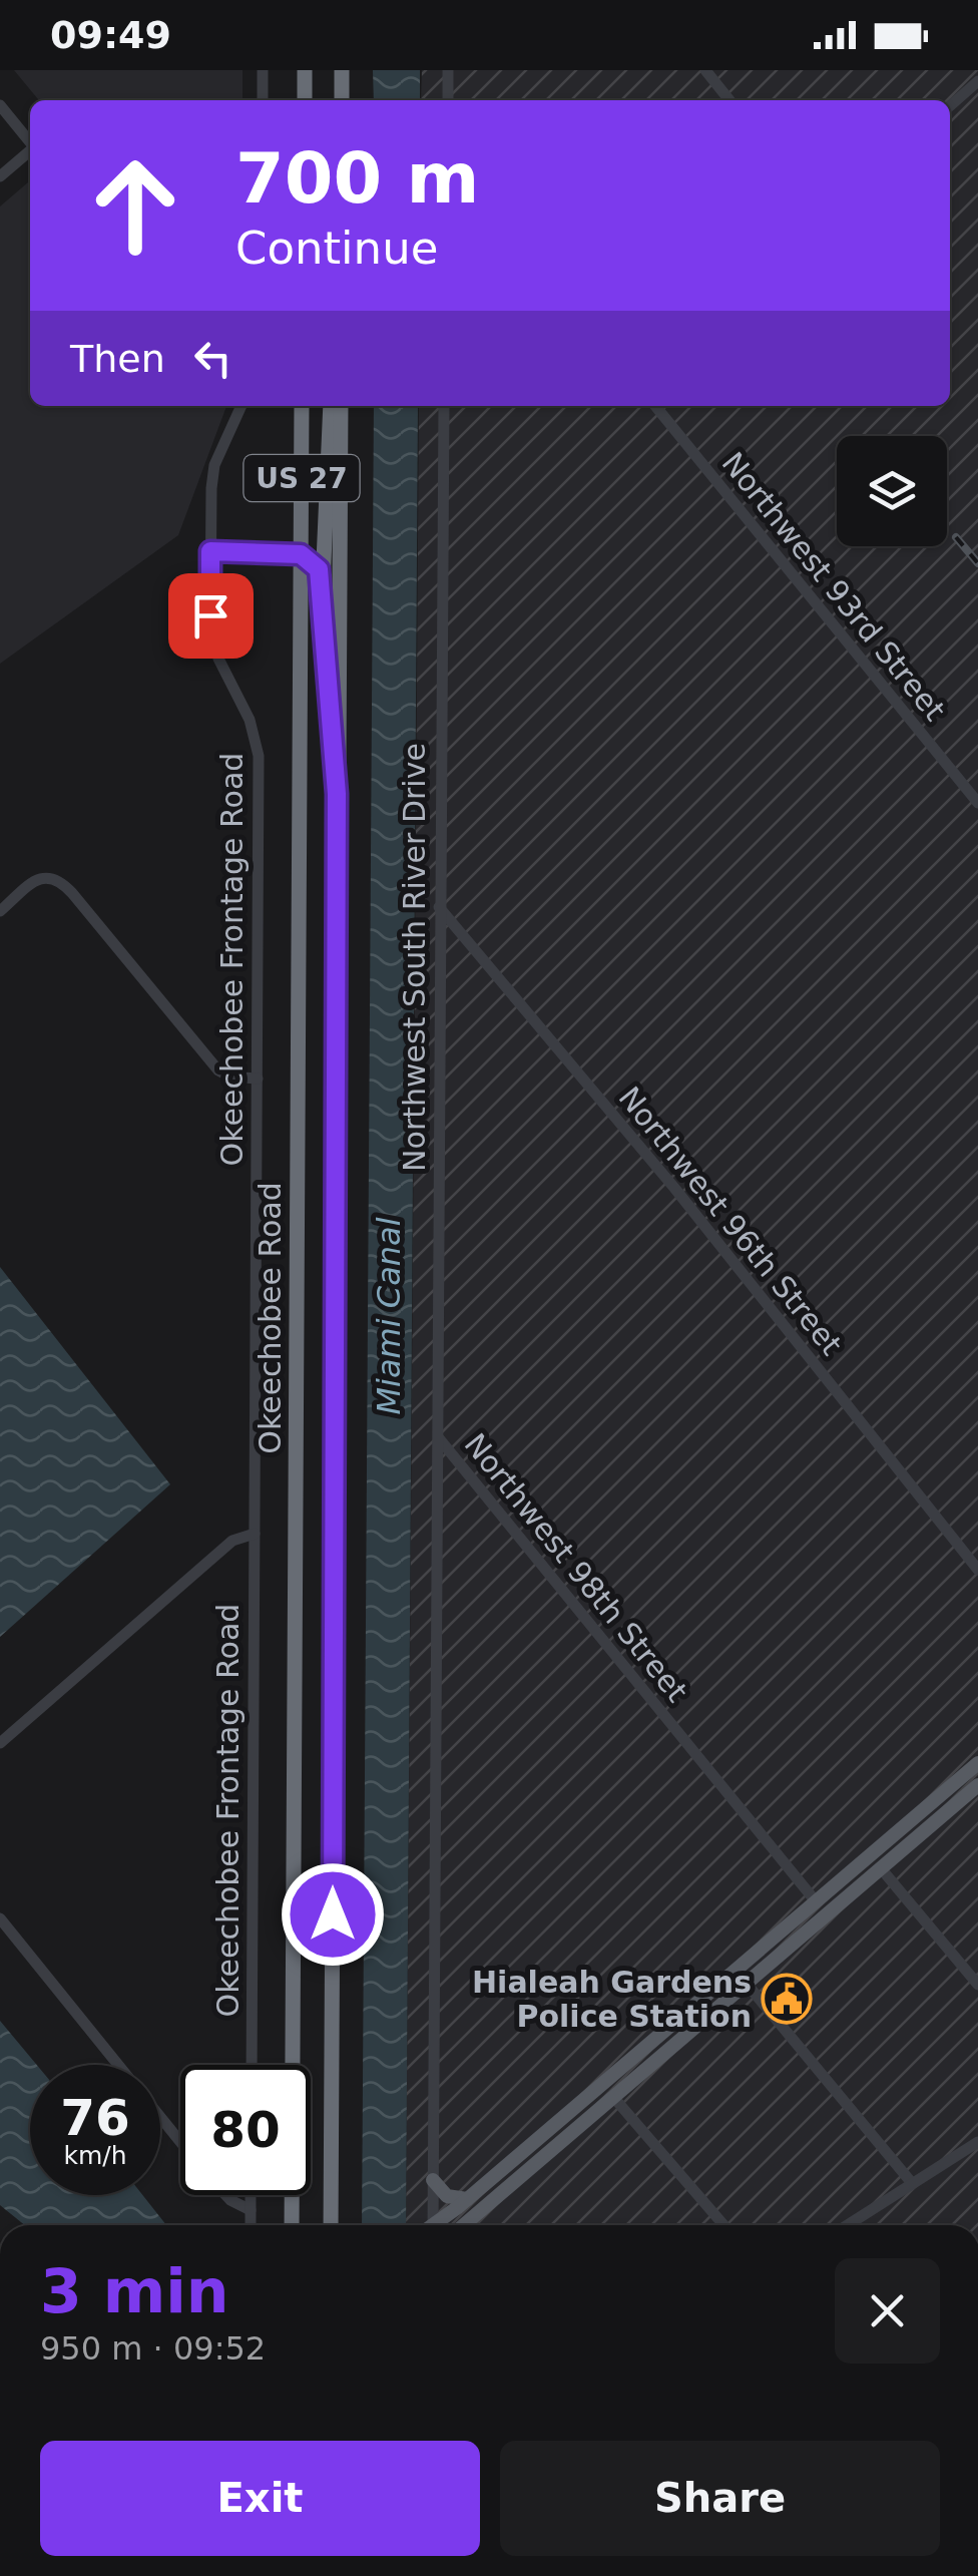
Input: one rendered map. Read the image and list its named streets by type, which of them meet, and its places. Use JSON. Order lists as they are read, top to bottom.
{
  "streets": {
    "highway": ["US 27", "Okeechobee Road"],
    "street": [
      "Northwest 93rd Street",
      "Northwest South River Drive",
      "Okeechobee Frontage Road",
      "Northwest 96th Street",
      "Northwest 98th Street"
    ]
  },
  "crossings": [
    ["Northwest South River Drive", "Northwest 96th Street"],
    ["Northwest South River Drive", "Northwest 98th Street"]
  ],
  "water": ["Miami Canal"],
  "places": {
    "public building": ["Hialeah Gardens Police Station"]
  },
  "page": {
    "status": "09:49",
    "turn": ["700 m", "Continue"],
    "then": "Then",
    "speed": "76 km/h",
    "limit": "80",
    "heading": ["3 min", "950 m · 09:52"],
    "buttons": ["Exit", "Share"]
  }
}
